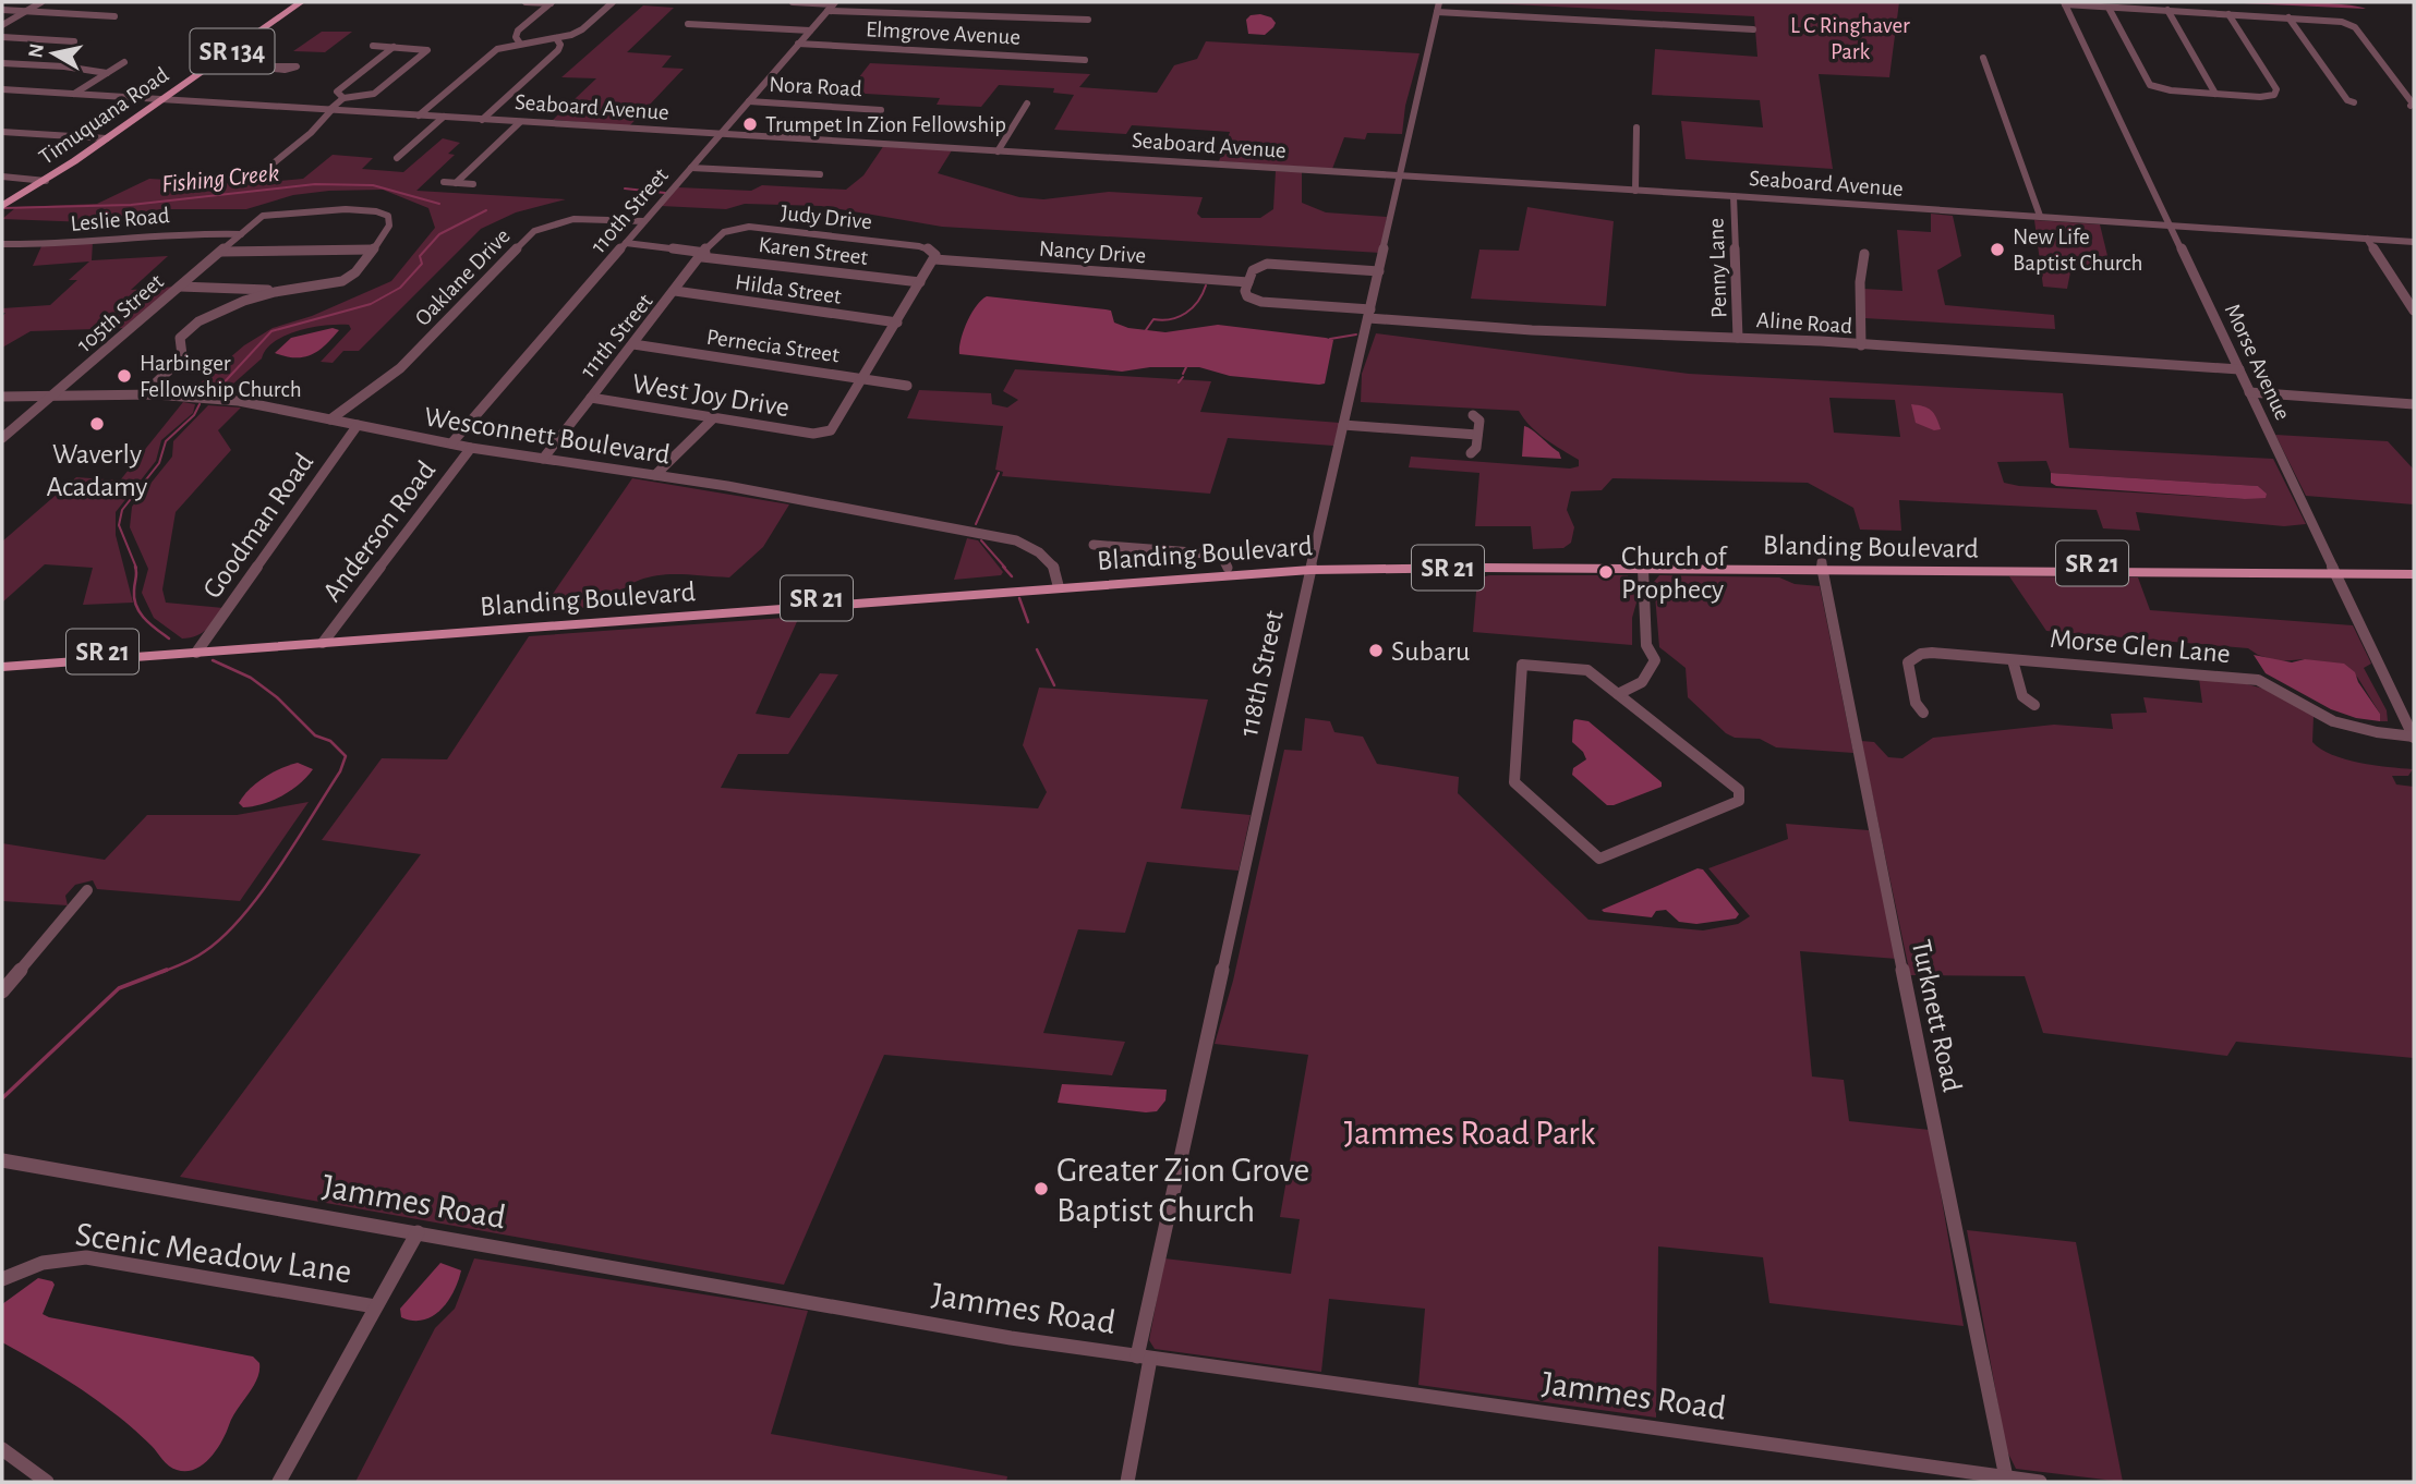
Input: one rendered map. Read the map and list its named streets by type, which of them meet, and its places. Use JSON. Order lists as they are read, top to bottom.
{
  "streets": {
    "main road": [
      "SR 134",
      "Timuquana Road",
      "Blanding Boulevard",
      "SR 21"
    ],
    "street": [
      "Elmgrove Avenue",
      "Nora Road",
      "Seaboard Avenue",
      "110th Street",
      "Judy Drive",
      "Leslie Road",
      "Karen Street",
      "Nancy Drive",
      "Penny Lane",
      "Oaklane Drive",
      "Hilda Street",
      "105th Street",
      "Aline Road",
      "111th Street",
      "Pernecia Street",
      "Morse Avenue",
      "West Joy Drive",
      "Wesconnett Boulevard",
      "Goodman Road",
      "Anderson Road",
      "Morse Glen Lane",
      "118th Street",
      "Turknett Road",
      "Jammes Road",
      "Scenic Meadow Lane"
    ]
  },
  "crossings": [
    ["Elmgrove Avenue", "110th Street"],
    ["Nora Road", "110th Street"],
    ["Seaboard Avenue", "Timuquana Road"],
    ["Seaboard Avenue", "110th Street"],
    ["Seaboard Avenue", "Penny Lane"],
    ["Seaboard Avenue", "Morse Avenue"],
    ["Seaboard Avenue", "118th Street"],
    ["110th Street", "Karen Street"],
    ["110th Street", "Oaklane Drive"],
    ["110th Street", "Wesconnett Boulevard"],
    ["Judy Drive", "Nancy Drive"],
    ["Judy Drive", "111th Street"],
    ["Leslie Road", "105th Street"],
    ["Karen Street", "111th Street"],
    ["Nancy Drive", "Aline Road"],
    ["Penny Lane", "Aline Road"],
    ["Oaklane Drive", "Wesconnett Boulevard"],
    ["Hilda Street", "111th Street"],
    ["105th Street", "Wesconnett Boulevard"],
    ["Aline Road", "Morse Avenue"],
    ["Aline Road", "118th Street"],
    ["111th Street", "Pernecia Street"],
    ["111th Street", "West Joy Drive"],
    ["111th Street", "Wesconnett Boulevard"],
    ["Pernecia Street", "West Joy Drive"],
    ["Morse Avenue", "Blanding Boulevard"],
    ["Morse Avenue", "Morse Glen Lane"],
    ["Wesconnett Boulevard", "Goodman Road"],
    ["Wesconnett Boulevard", "Anderson Road"],
    ["Wesconnett Boulevard", "Blanding Boulevard"],
    ["Goodman Road", "Blanding Boulevard"],
    ["Anderson Road", "Blanding Boulevard"],
    ["Blanding Boulevard", "118th Street"],
    ["Blanding Boulevard", "Turknett Road"],
    ["118th Street", "Jammes Road"],
    ["Turknett Road", "Jammes Road"]
  ],
  "water": ["Fishing Creek"],
  "parks": ["L C Ringhaver Park", "Jammes Road Park"],
  "places": [
    "Trumpet In Zion Fellowship",
    "New Life Baptist Church",
    "Harbinger Fellowship Church",
    "Waverly Acadamy",
    "Church of Prophecy",
    "Subaru",
    "Greater Zion Grove Baptist Church"
  ],
  "north": "left"
}
